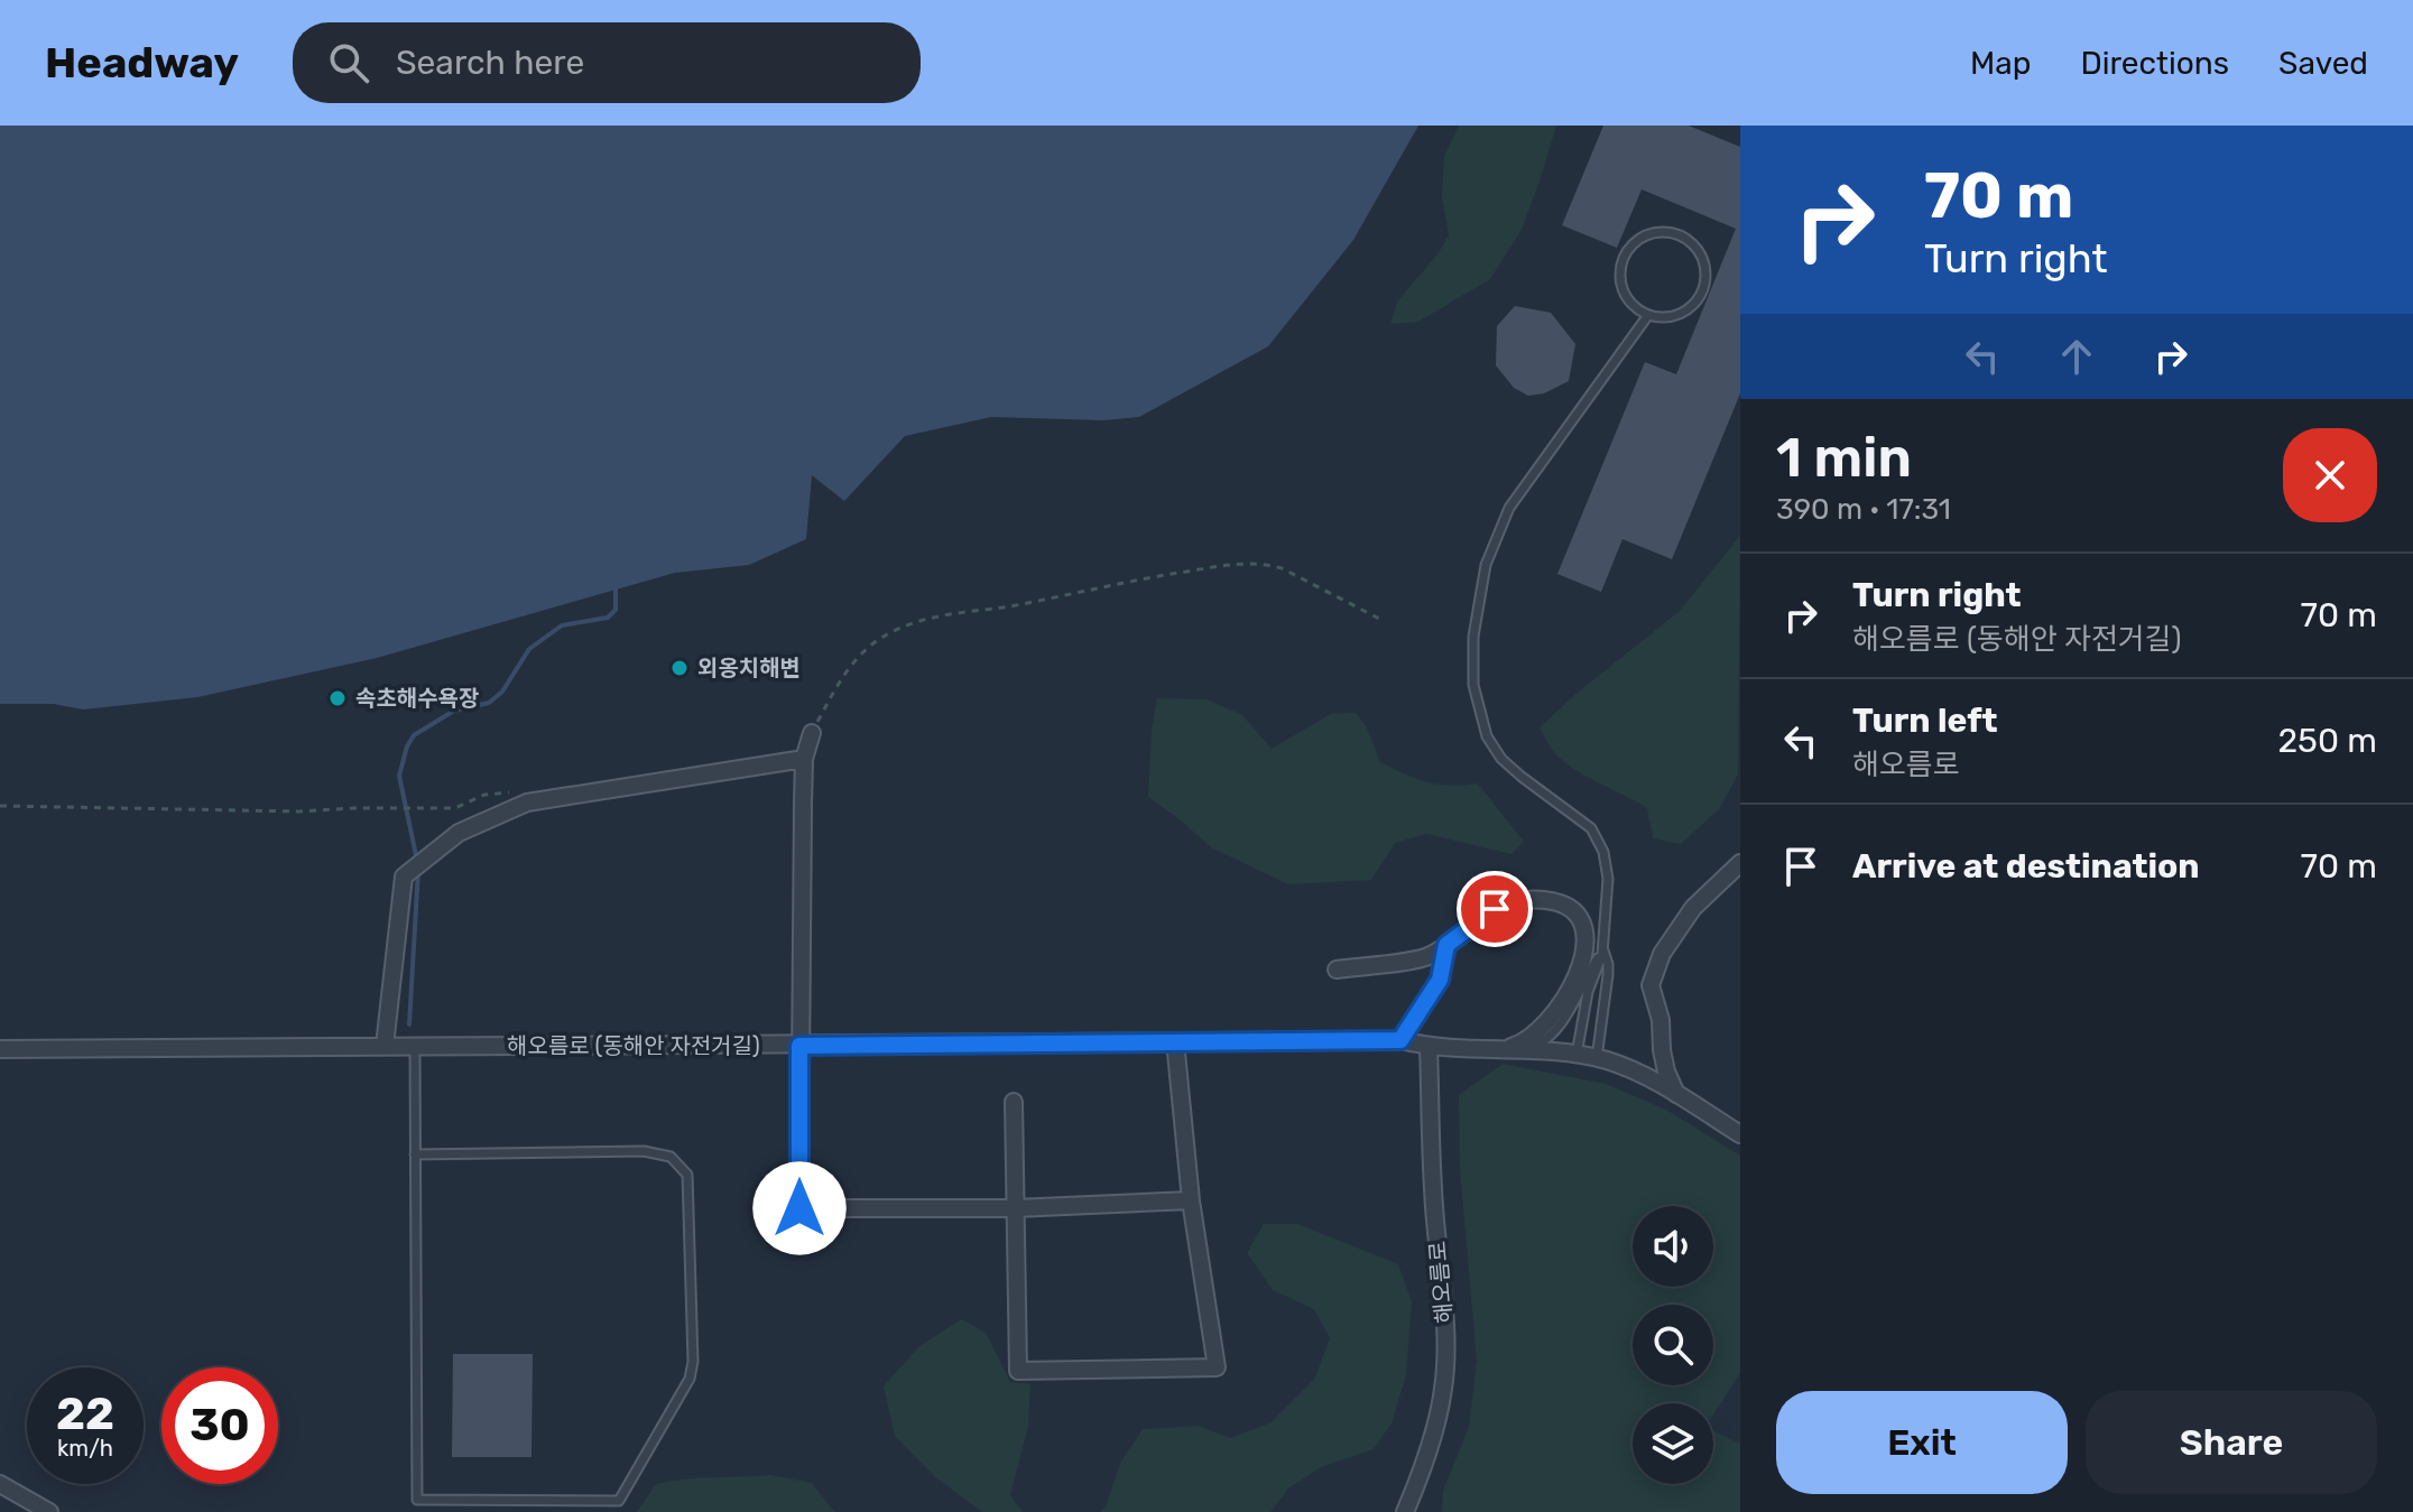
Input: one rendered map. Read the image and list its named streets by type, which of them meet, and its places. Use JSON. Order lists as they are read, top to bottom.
{
  "streets": {
    "street": ["해오름로 (동해안 자전거길)", "해오름로"]
  },
  "crossings": [
    ["해오름로 (동해안 자전거길)", "해오름로"]
  ],
  "places": ["외옹치해변", "속초해수욕장"],
  "page": {
    "header": "Headway",
    "search": "Search here",
    "nav": ["Map", "Directions", "Saved"],
    "turn": ["70 m", "Turn right"],
    "heading": ["1 min", "390 m · 17:31"],
    "list": [
      {
        "name": "Turn right",
        "note": "해오름로 (동해안 자전거길)",
        "value": "70 m"
      },
      {
        "name": "Turn left",
        "note": "해오름로",
        "value": "250 m"
      },
      {
        "name": "Arrive at destination",
        "value": "70 m"
      }
    ],
    "speed": "22 km/h",
    "limit": "30",
    "buttons": ["Exit", "Share"]
  }
}
